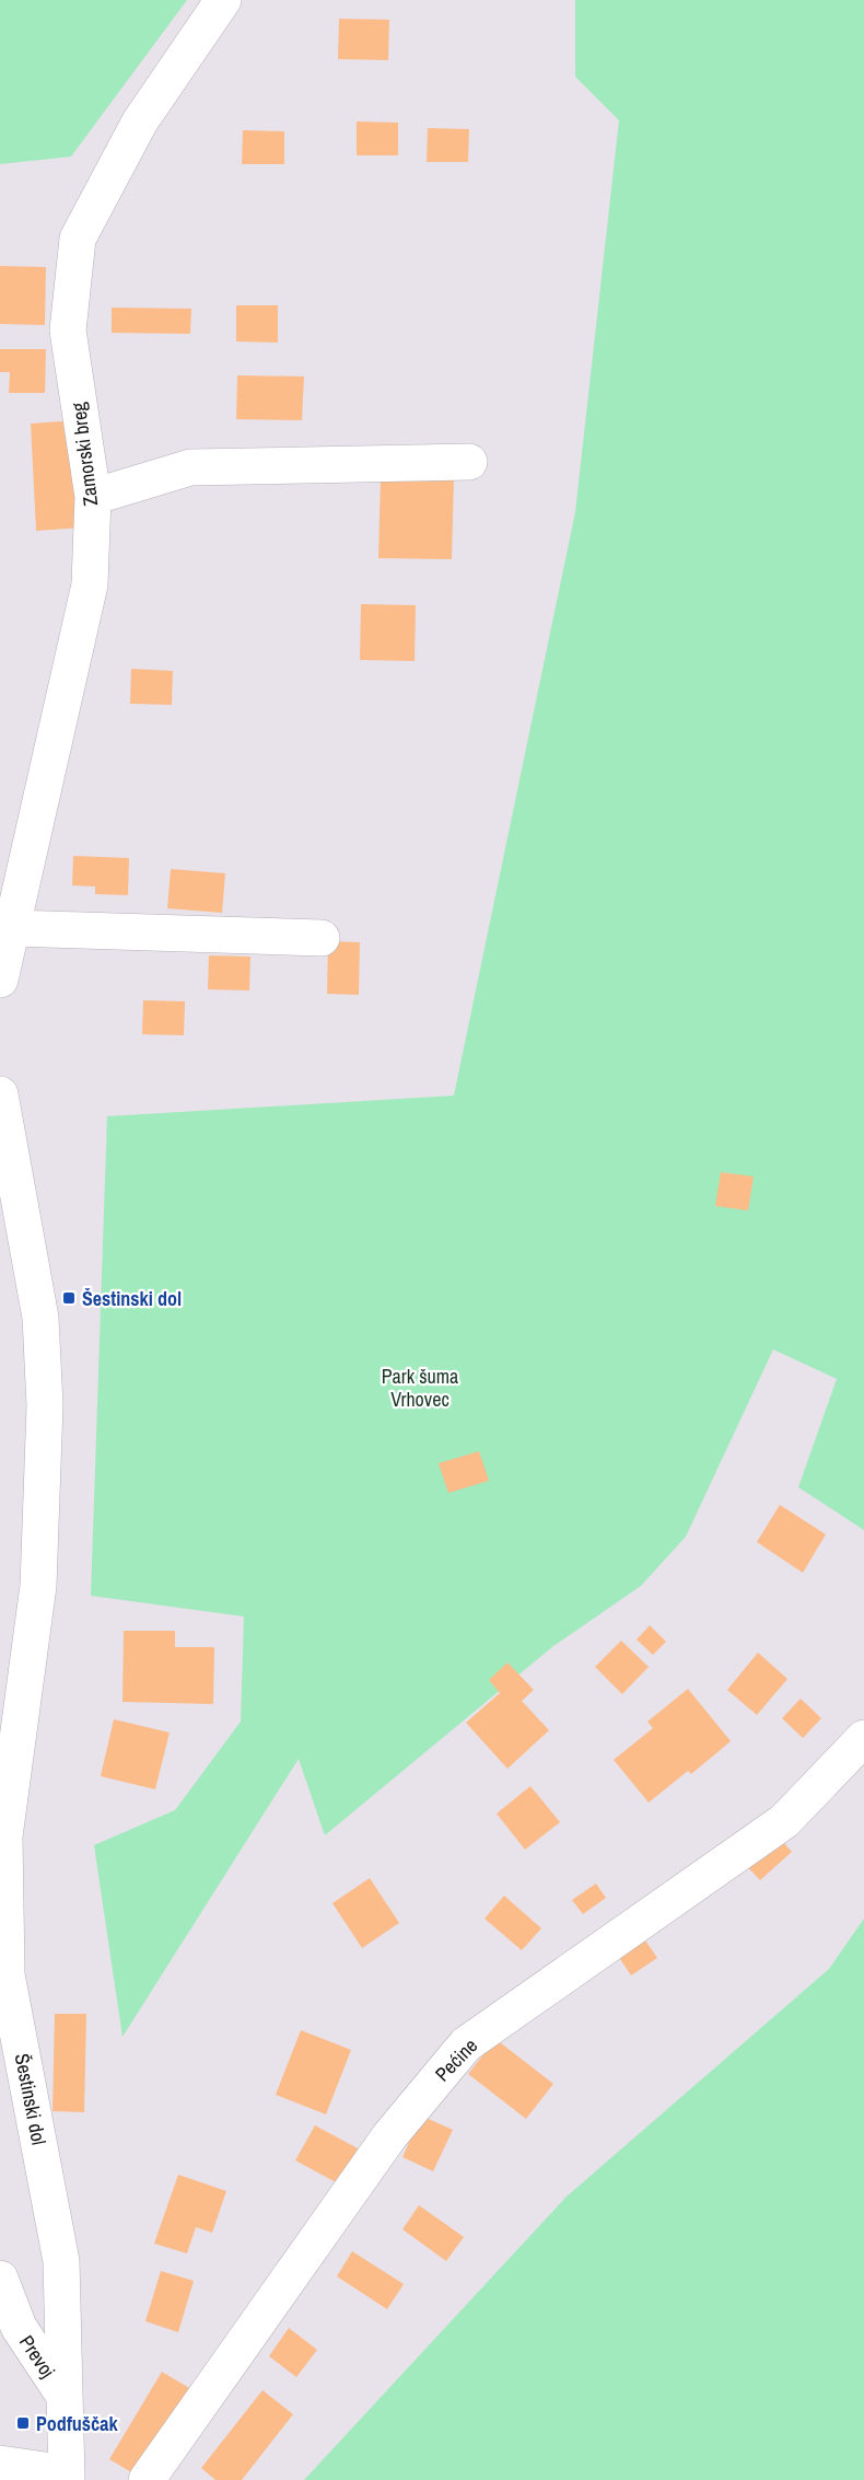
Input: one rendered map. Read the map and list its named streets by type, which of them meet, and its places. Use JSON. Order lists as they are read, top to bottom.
{
  "streets": {
    "street": [
      "Zamorski breg",
      "Pećine",
      "Šestinski dol",
      "Prevoj"
    ]
  },
  "crossings": [
    ["Šestinski dol", "Prevoj"]
  ],
  "parks": ["Park šuma Vrhovec"],
  "places": {
    "transit": ["Šestinski dol", "Podfuščak"]
  }
}
